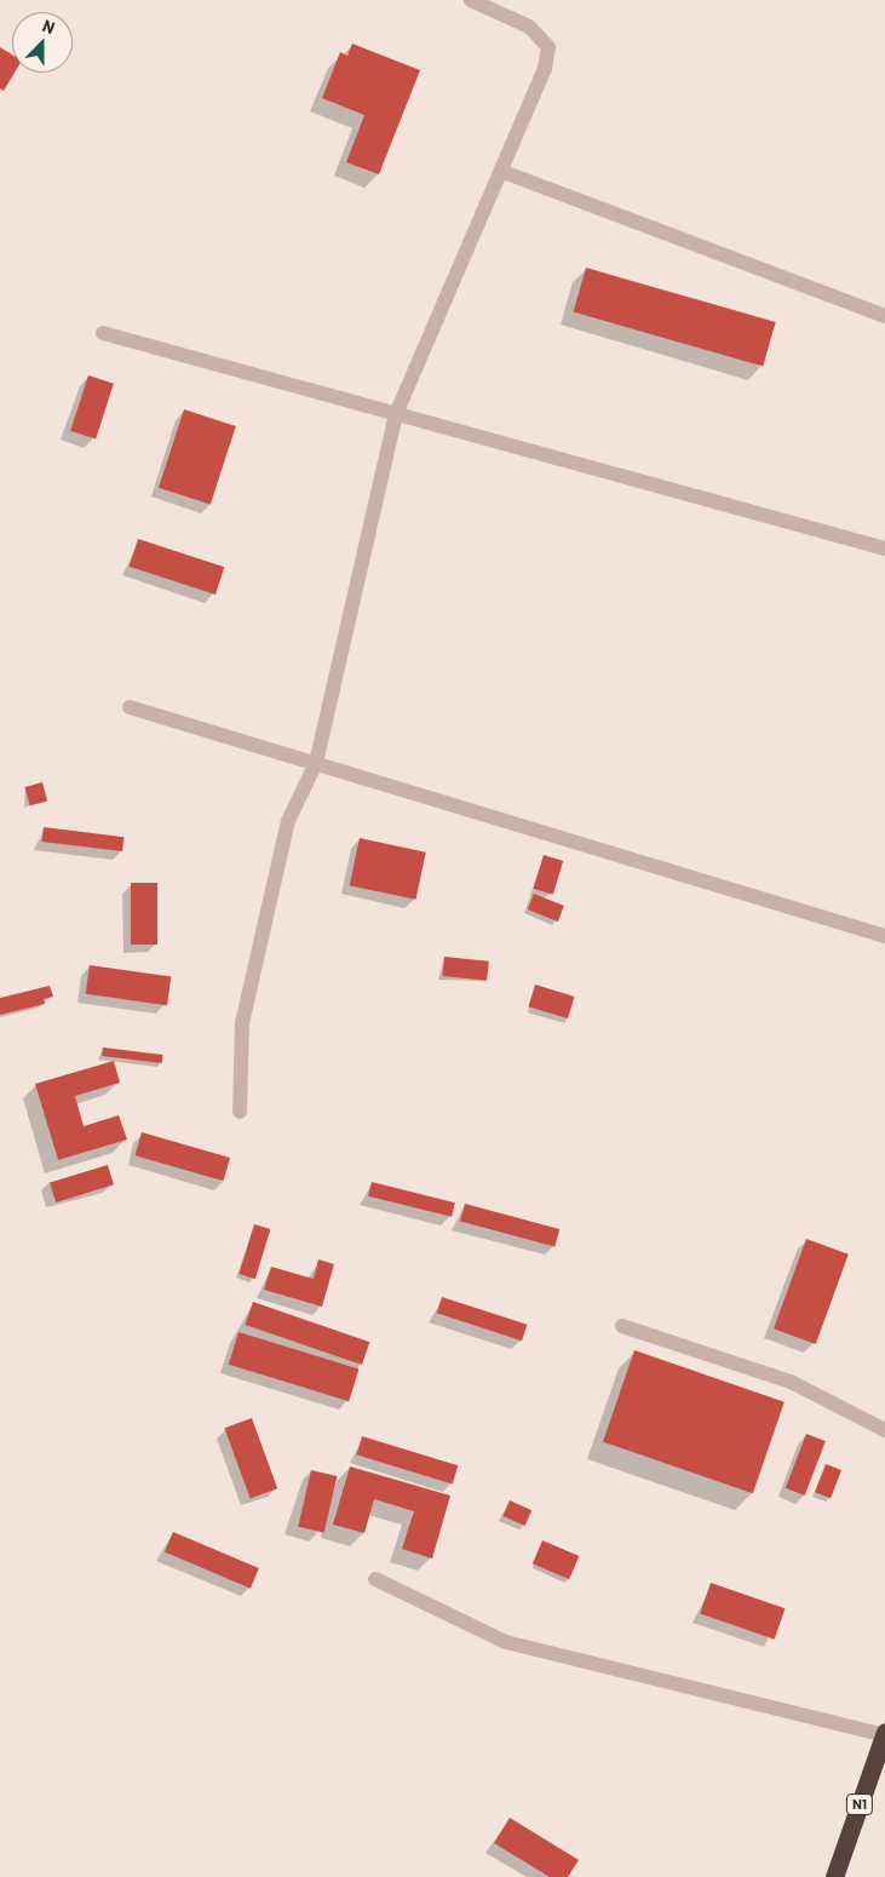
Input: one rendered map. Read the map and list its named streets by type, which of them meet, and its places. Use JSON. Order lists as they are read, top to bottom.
{
  "streets": {
    "highway": ["N1"]
  },
  "north": "top"
}
